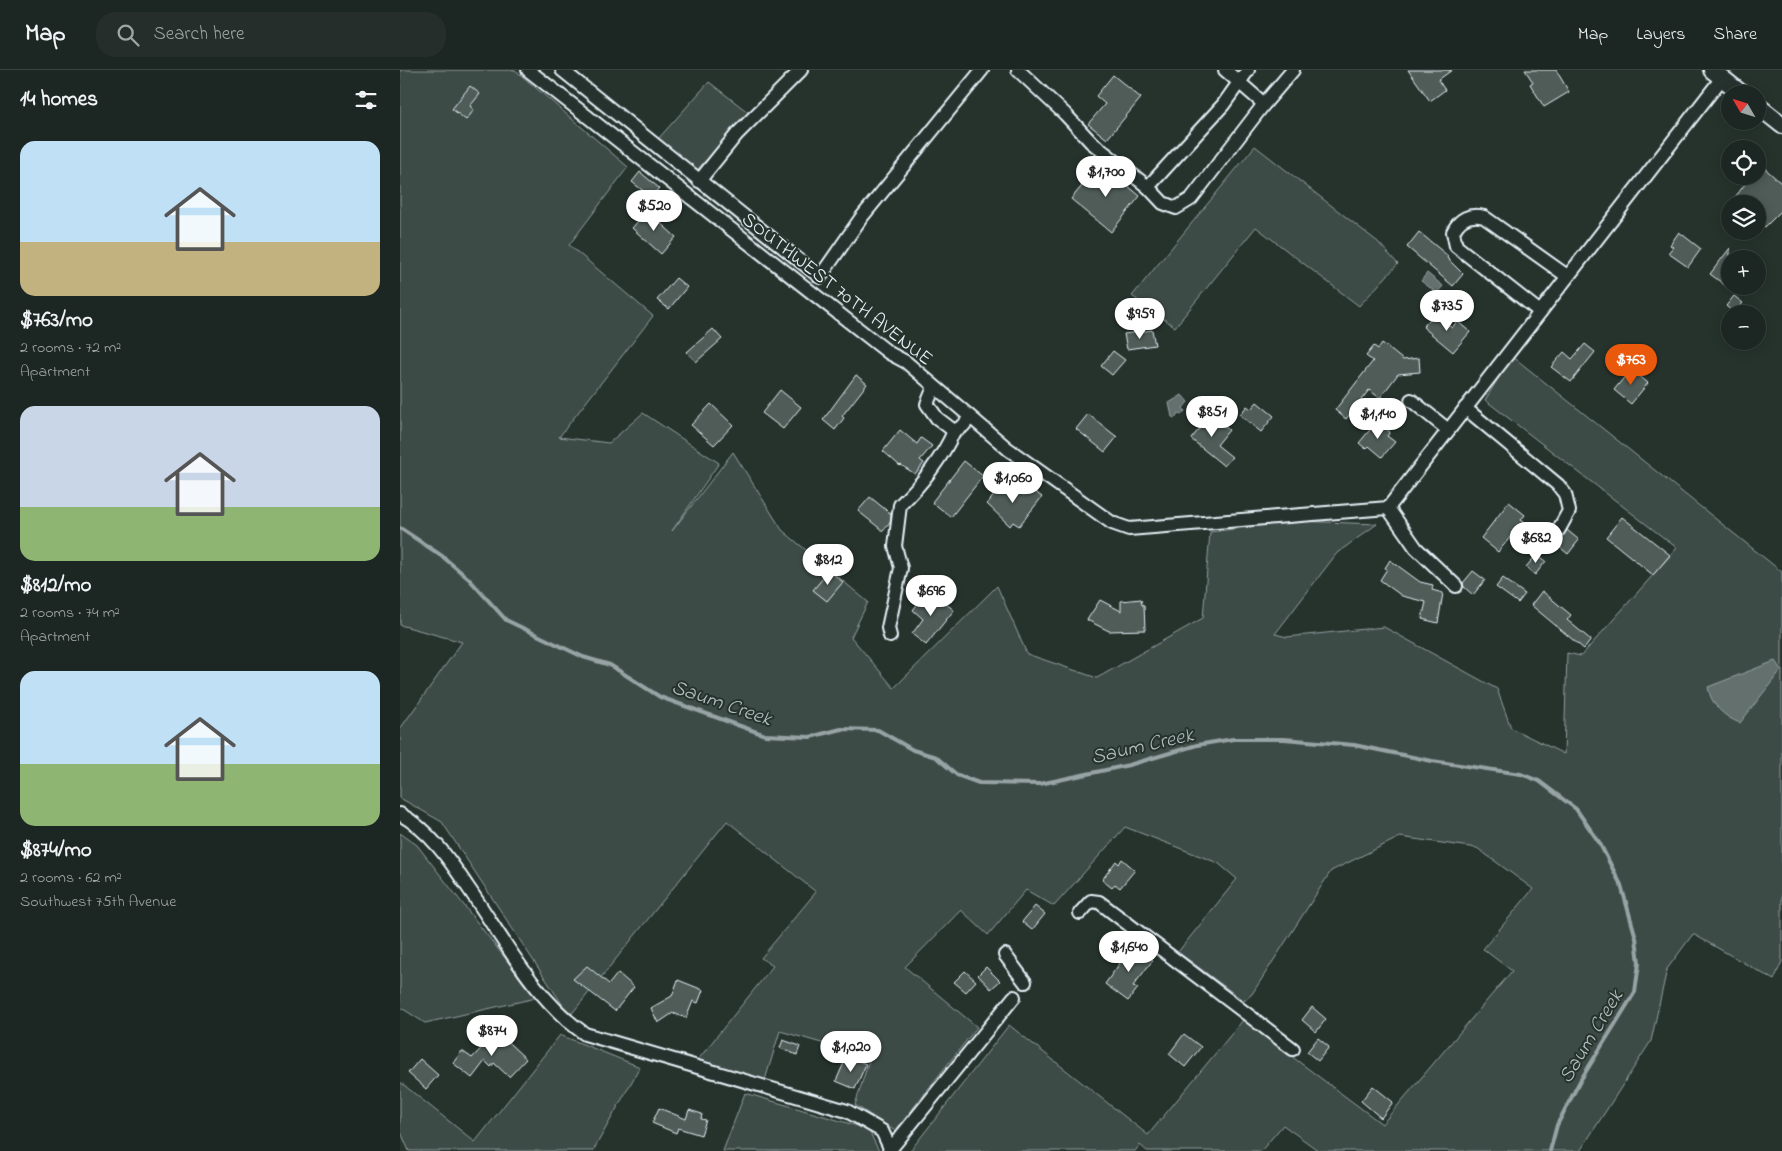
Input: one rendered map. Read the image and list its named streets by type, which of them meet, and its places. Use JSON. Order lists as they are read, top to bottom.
{
  "streets": {
    "street": ["SOUTHWEST 70TH AVENUE"]
  },
  "water": ["Saum Creek"],
  "north": "top left",
  "page": {
    "header": "Map",
    "search": "Search here",
    "nav": ["Map", "Layers", "Share"],
    "heading": "14 homes",
    "map_buttons": ["+", "−"],
    "list": [
      {
        "name": "$763/mo",
        "note": "2 rooms · 72 m² · Apartment"
      },
      {
        "name": "$812/mo",
        "note": "2 rooms · 74 m² · Apartment"
      },
      {
        "name": "$874/mo",
        "note": "2 rooms · 62 m² · Southwest 75th Avenue"
      }
    ],
    "price": [
      "$1,700",
      "$520",
      "$735",
      "$959",
      "$763",
      "$851",
      "$1,140",
      "$1,060",
      "$682",
      "$812",
      "$696",
      "$1,640",
      "$874",
      "$1,020"
    ]
  }
}
